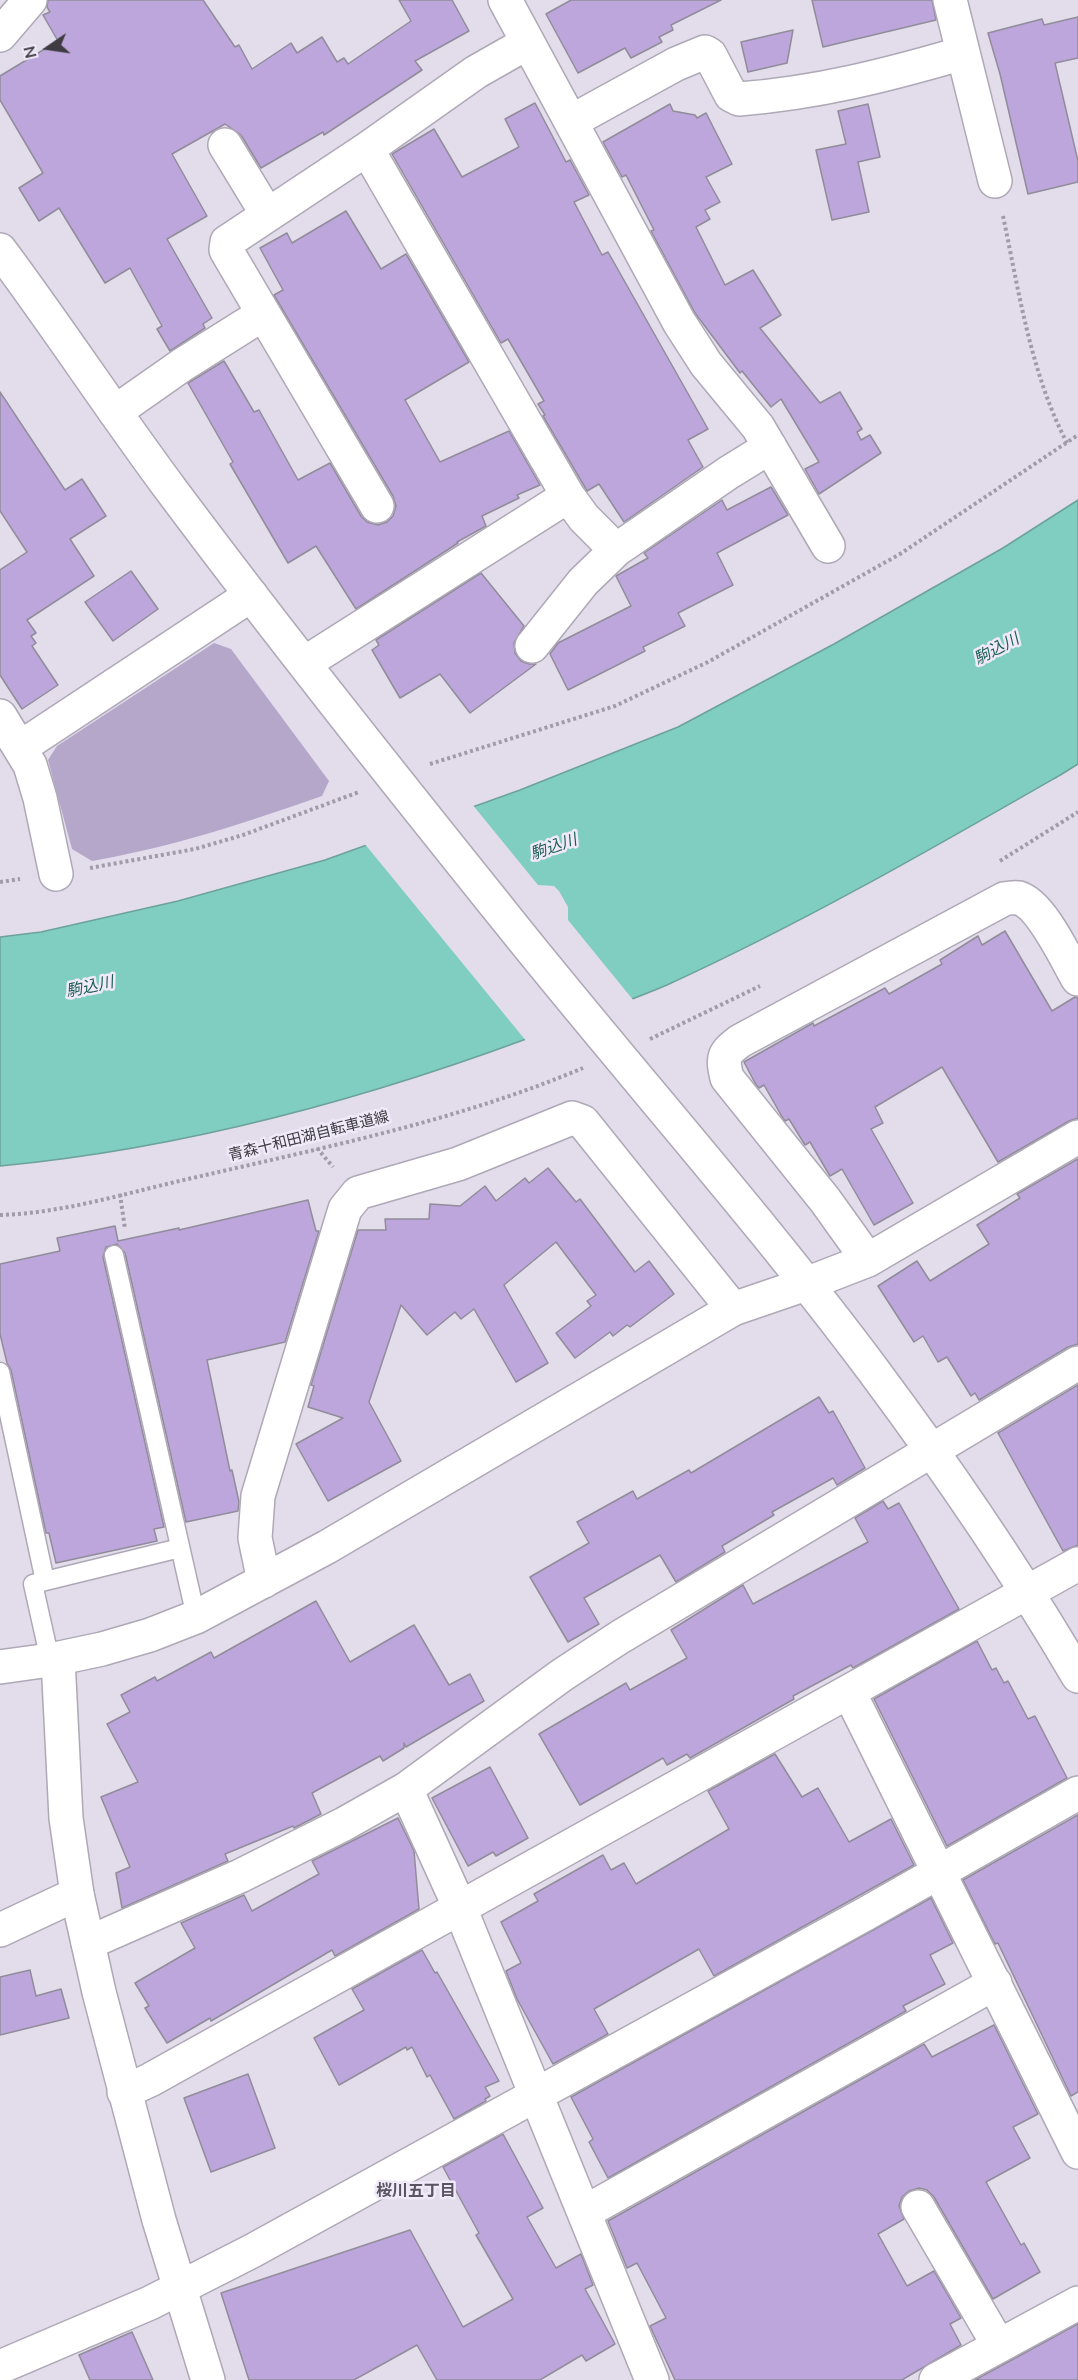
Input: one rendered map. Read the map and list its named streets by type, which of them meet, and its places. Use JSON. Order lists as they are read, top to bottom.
{
  "streets": {
    "path": ["青森十和田湖自転車道線"]
  },
  "districts": ["桜川五丁目"],
  "water": ["駒込川"],
  "north": "left"
}
